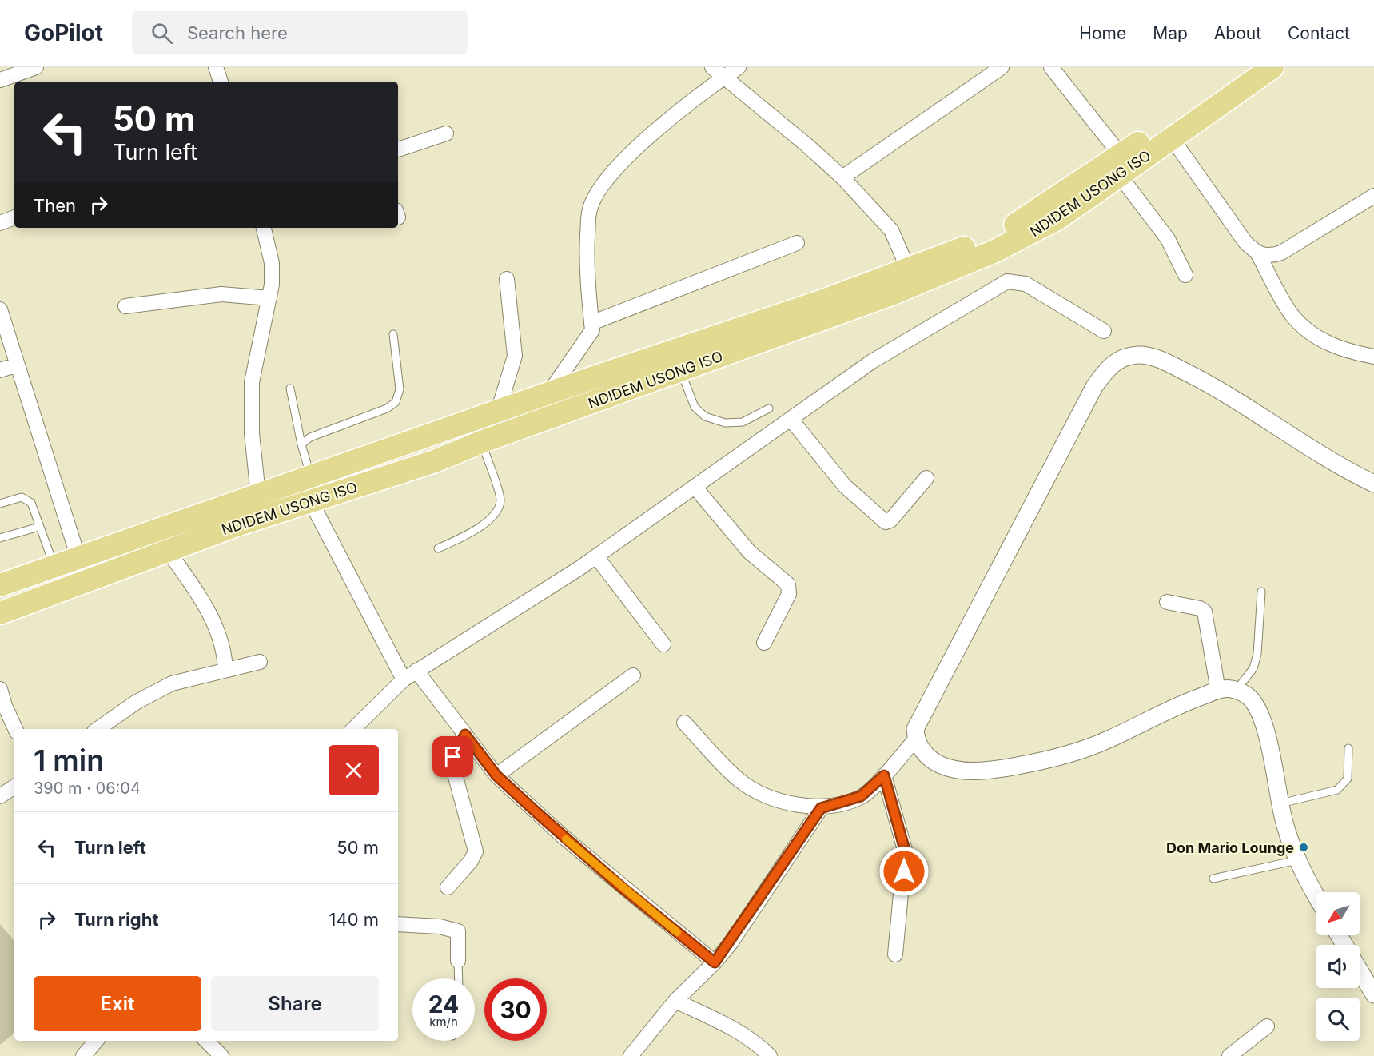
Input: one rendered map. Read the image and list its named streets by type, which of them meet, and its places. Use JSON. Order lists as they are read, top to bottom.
{
  "streets": {
    "highway": ["NDIDEM USONG ISO"]
  },
  "places": ["Don Mario Lounge"],
  "north": "bottom left",
  "page": {
    "header": "GoPilot",
    "search": "Search here",
    "nav": [
      "Home",
      "Map",
      "About",
      "Contact"
    ],
    "turn": ["50 m", "Turn left"],
    "then": "Then",
    "heading": ["1 min", "390 m · 06:04"],
    "list": [
      {
        "name": "Turn left",
        "value": "50 m"
      },
      {
        "name": "Turn right",
        "value": "140 m"
      }
    ],
    "buttons": ["Exit", "Share"],
    "speed": "24 km/h",
    "limit": "30"
  }
}
